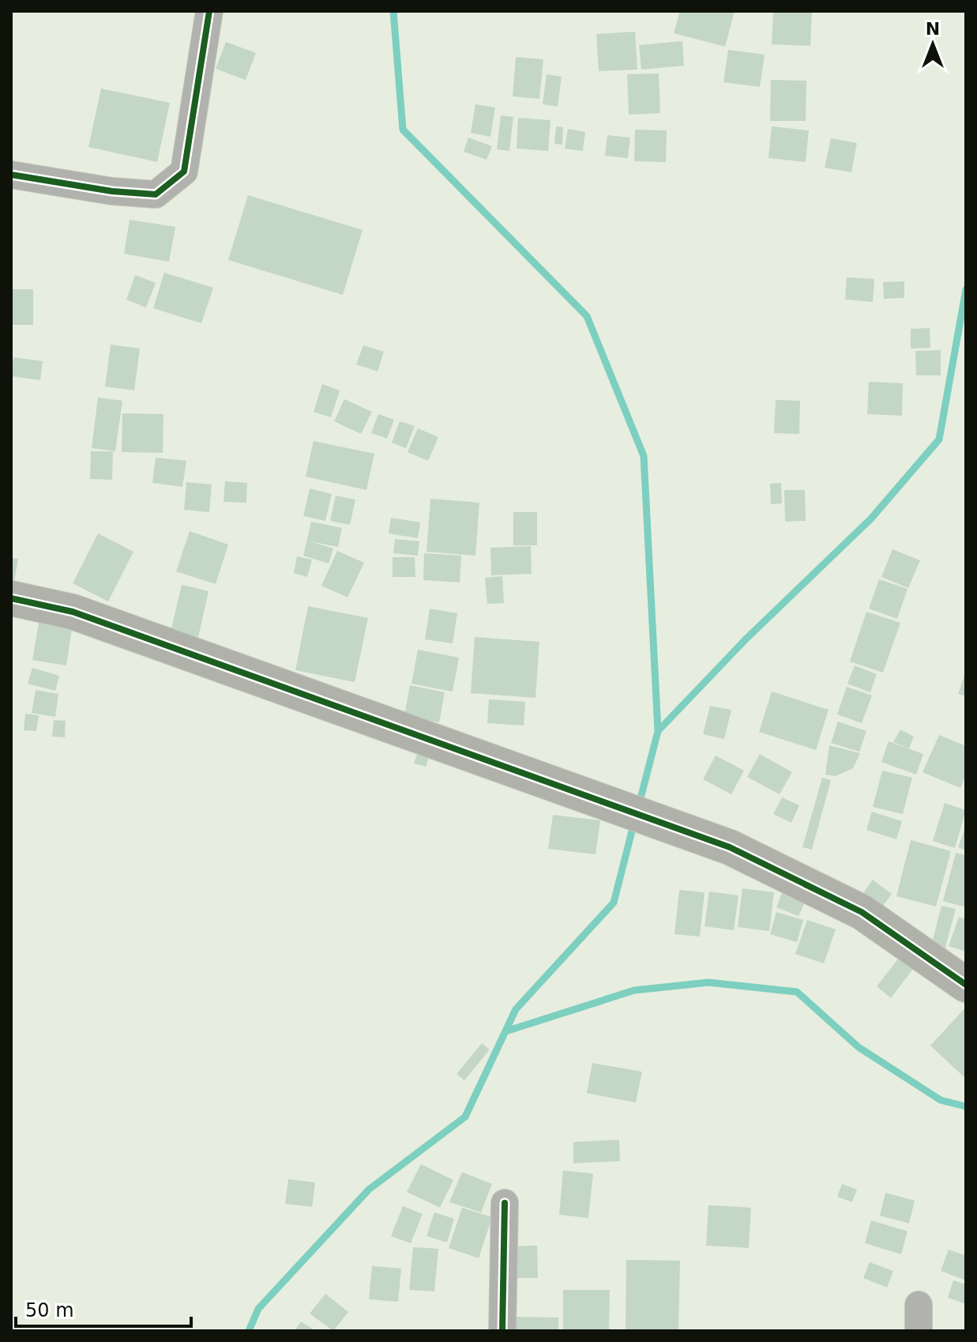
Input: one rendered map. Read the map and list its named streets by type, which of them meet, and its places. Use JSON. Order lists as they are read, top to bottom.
{
  "scale_bar": "50 m",
  "north": "top"
}
